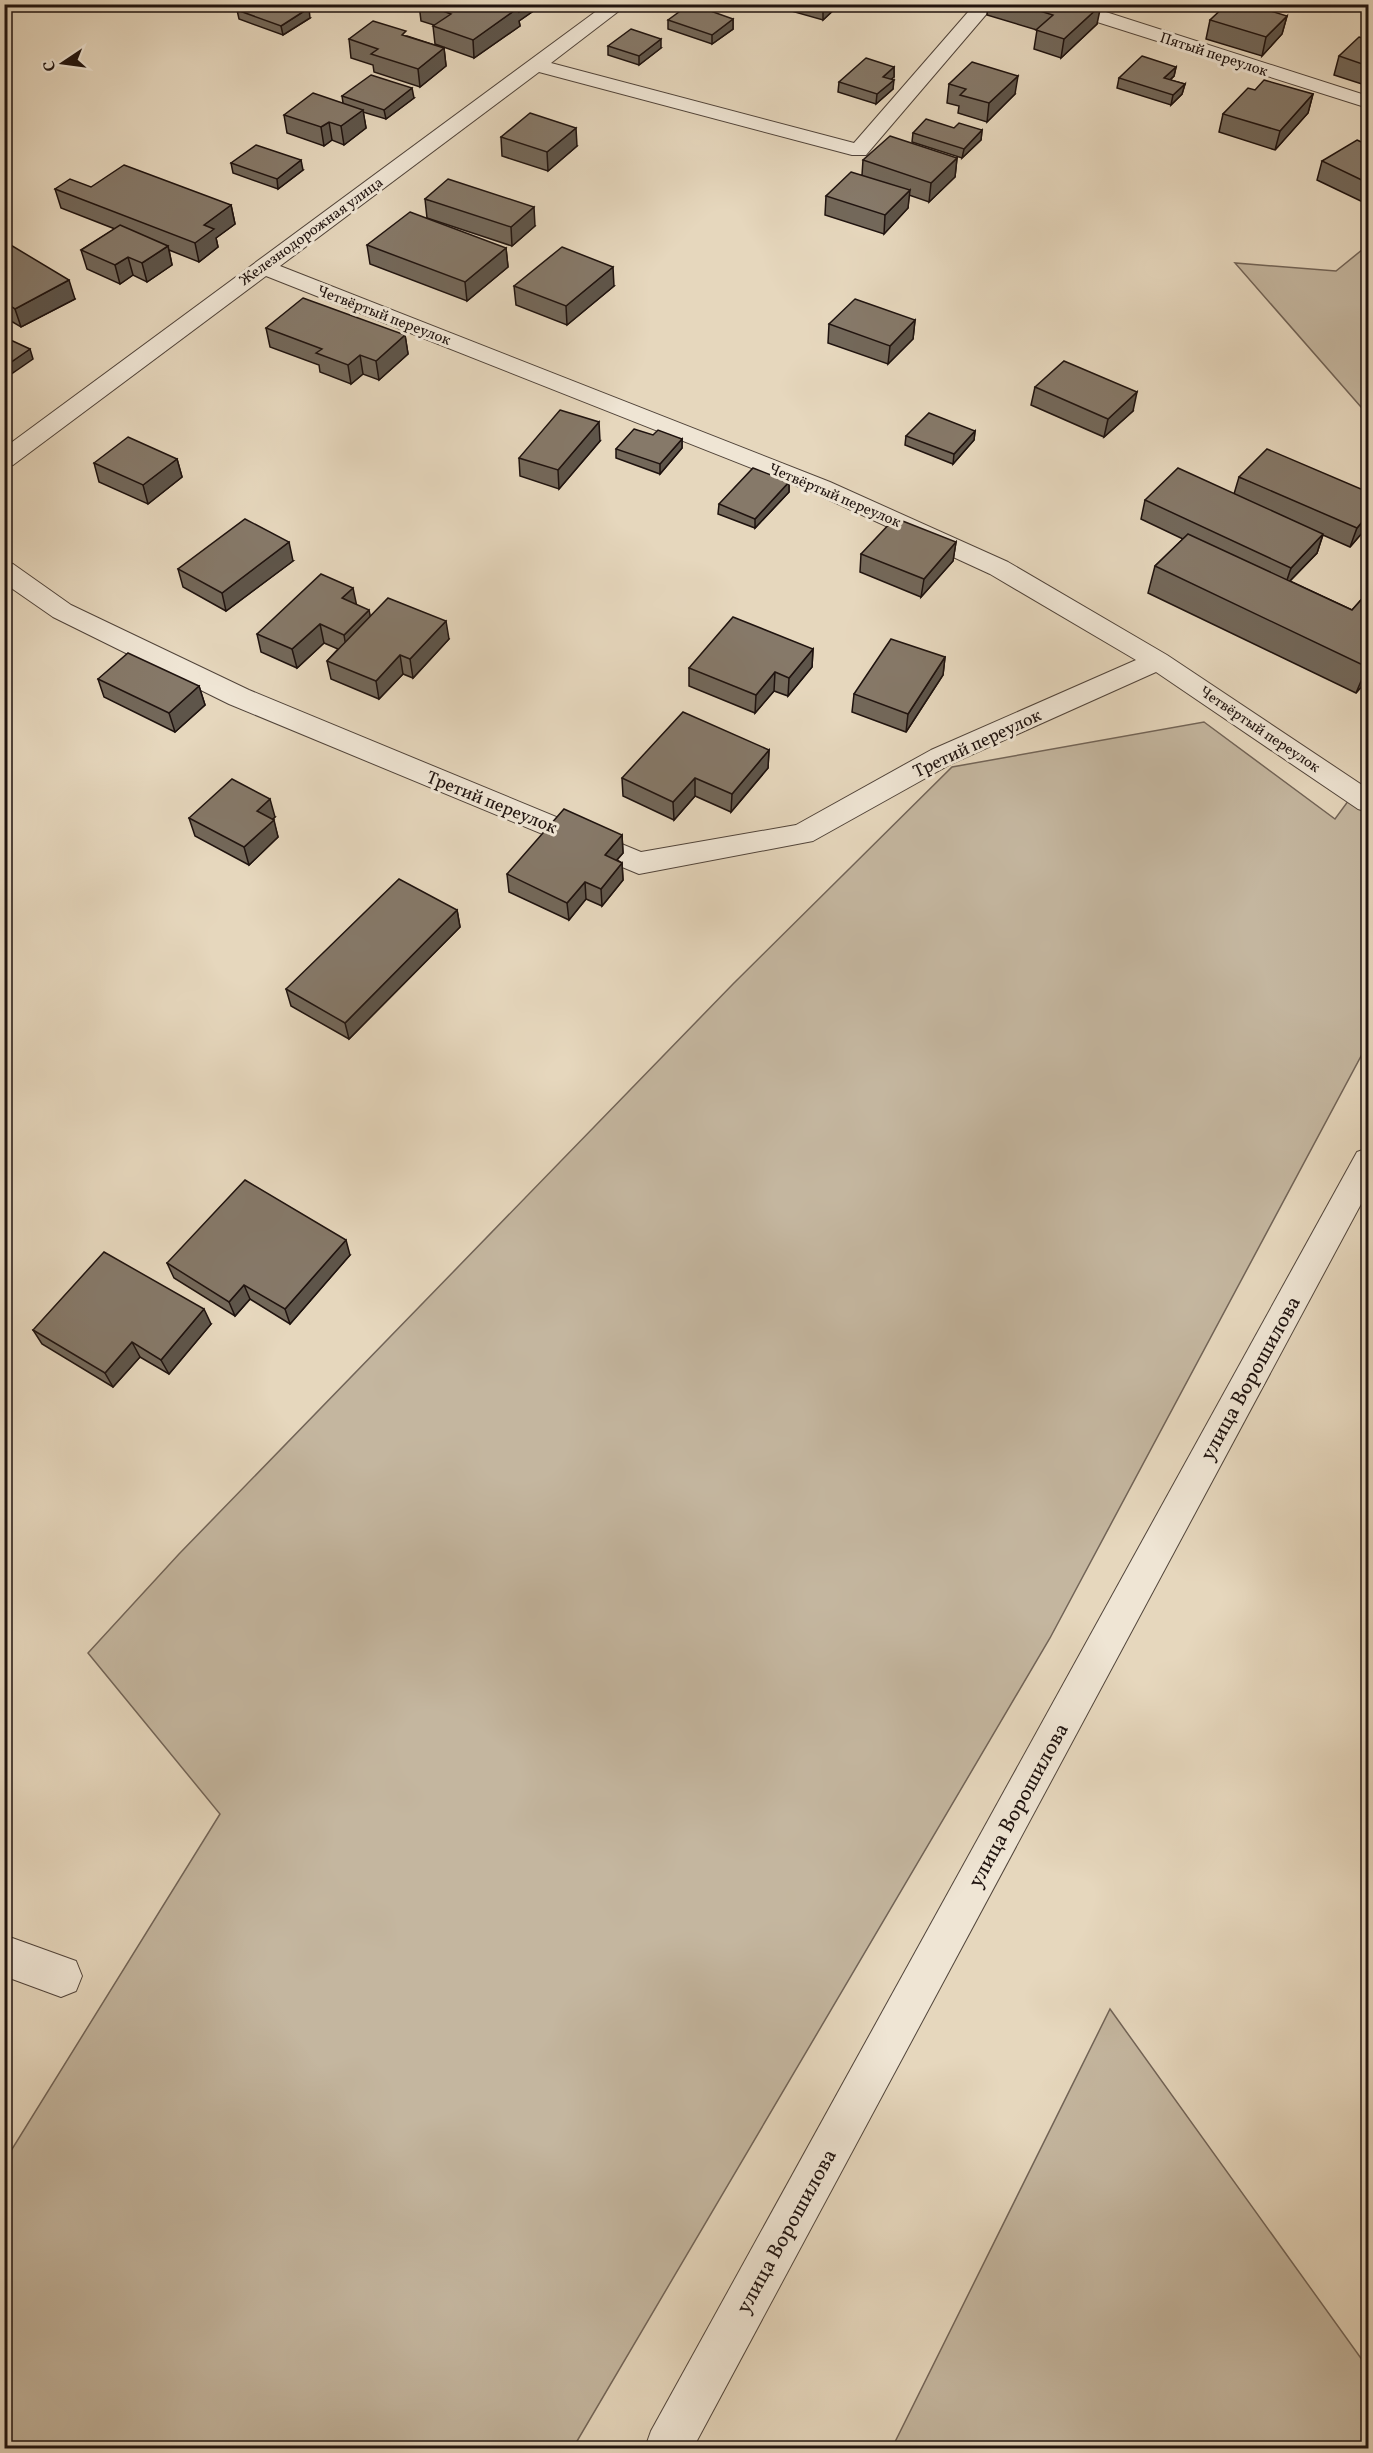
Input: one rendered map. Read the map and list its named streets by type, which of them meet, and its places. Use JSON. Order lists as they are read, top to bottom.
{
  "streets": {
    "street": [
      "Пятый переулок",
      "Железнодорожная улица",
      "Четвёртый переулок",
      "Третий переулок",
      "улица Ворошилова"
    ]
  },
  "crossings": [
    ["Железнодорожная улица", "Четвёртый переулок"],
    ["Четвёртый переулок", "Третий переулок"]
  ],
  "north": "left"
}
